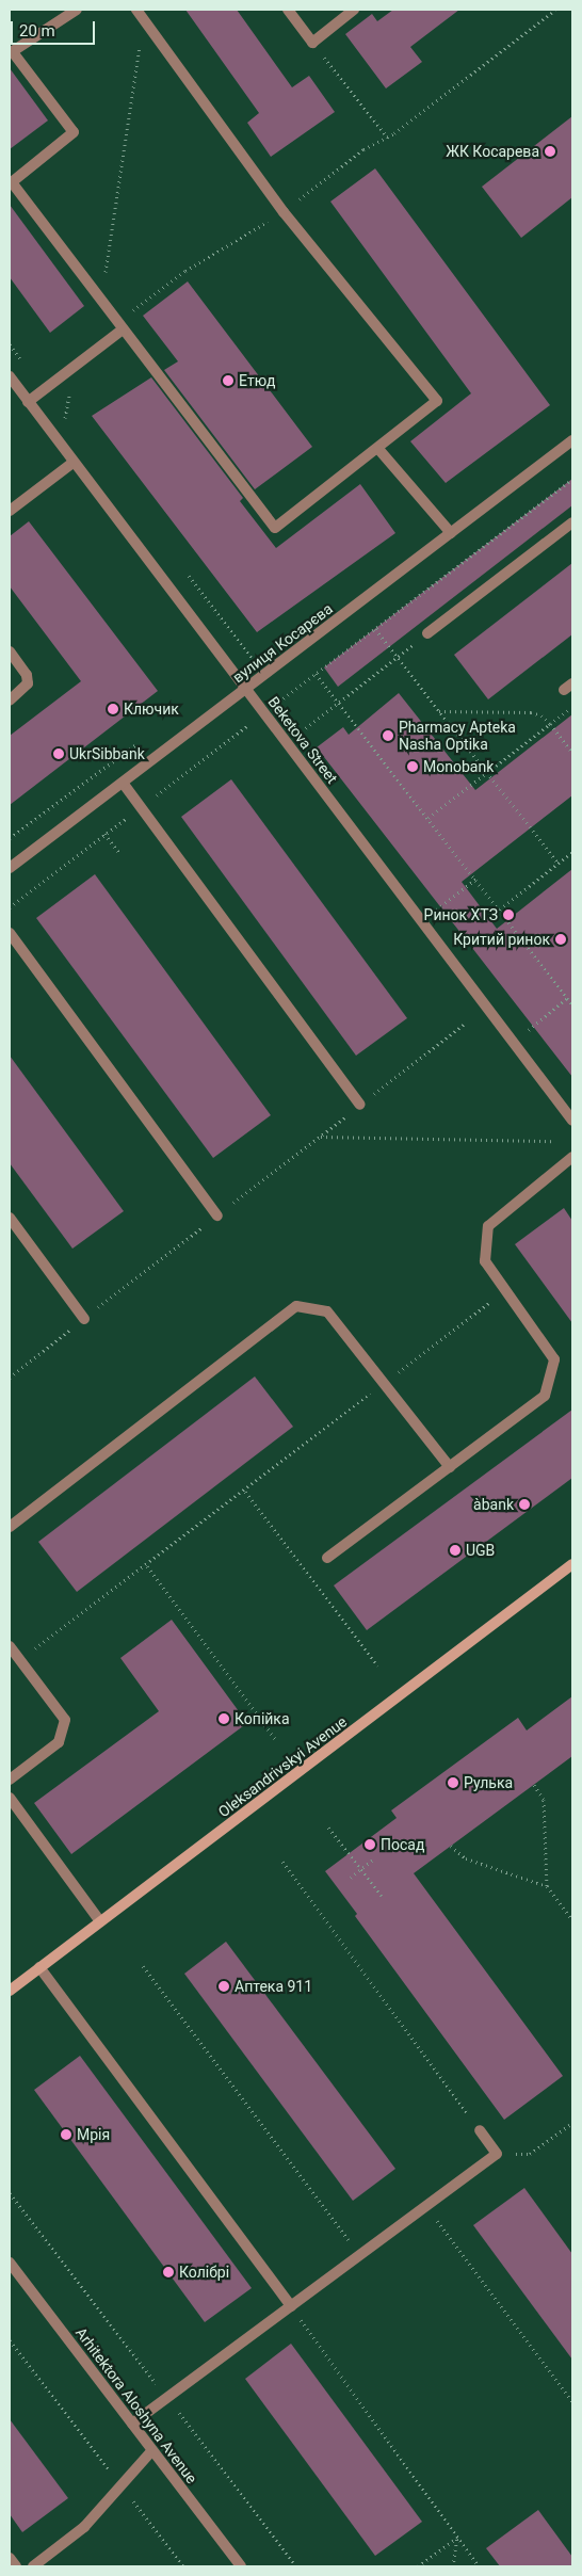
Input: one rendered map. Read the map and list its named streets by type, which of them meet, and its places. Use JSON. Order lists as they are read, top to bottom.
{
  "streets": {
    "main road": ["Oleksandrivskyi Avenue"],
    "street": ["вулиця Косарєва", "Beketova Street", "Arhitektora Aloshyna Avenue"]
  },
  "crossings": [
    ["вулиця Косарєва", "Beketova Street"]
  ],
  "places": [
    "ЖК Косарева",
    "Етюд",
    "Ключик",
    "Pharmacy Apteka Nasha Optika",
    "UkrSibbank",
    "Monobank",
    "Ринок ХТЗ",
    "Критий ринок",
    "àbank",
    "UGB",
    "Копійка",
    "Рулька",
    "Посад",
    "Аптека 911",
    "Мрiя",
    "Колібрі"
  ],
  "scale_bar": "20 m"
}
